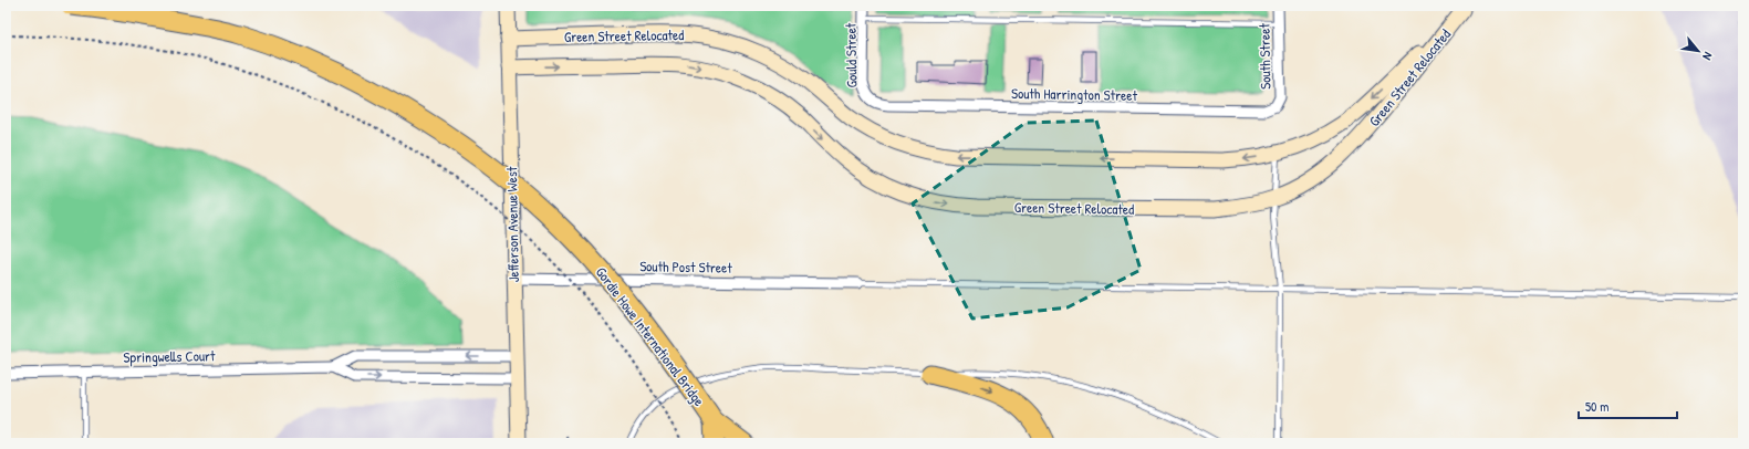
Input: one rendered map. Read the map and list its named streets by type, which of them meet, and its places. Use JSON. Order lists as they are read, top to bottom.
{
  "streets": {
    "highway": ["Gordie Howe International Bridge"],
    "street": [
      "Green Street Relocated",
      "Gould Street",
      "South Street",
      "South Harrington Street",
      "Jefferson Avenue West",
      "South Post Street",
      "Springwells Court"
    ]
  },
  "crossings": [
    ["Green Street Relocated", "Jefferson Avenue West"],
    ["Gould Street", "South Harrington Street"],
    ["South Street", "South Harrington Street"],
    ["Jefferson Avenue West", "South Post Street"],
    ["Jefferson Avenue West", "Springwells Court"]
  ],
  "scale_bar": "50 m",
  "north": "bottom right"
}
